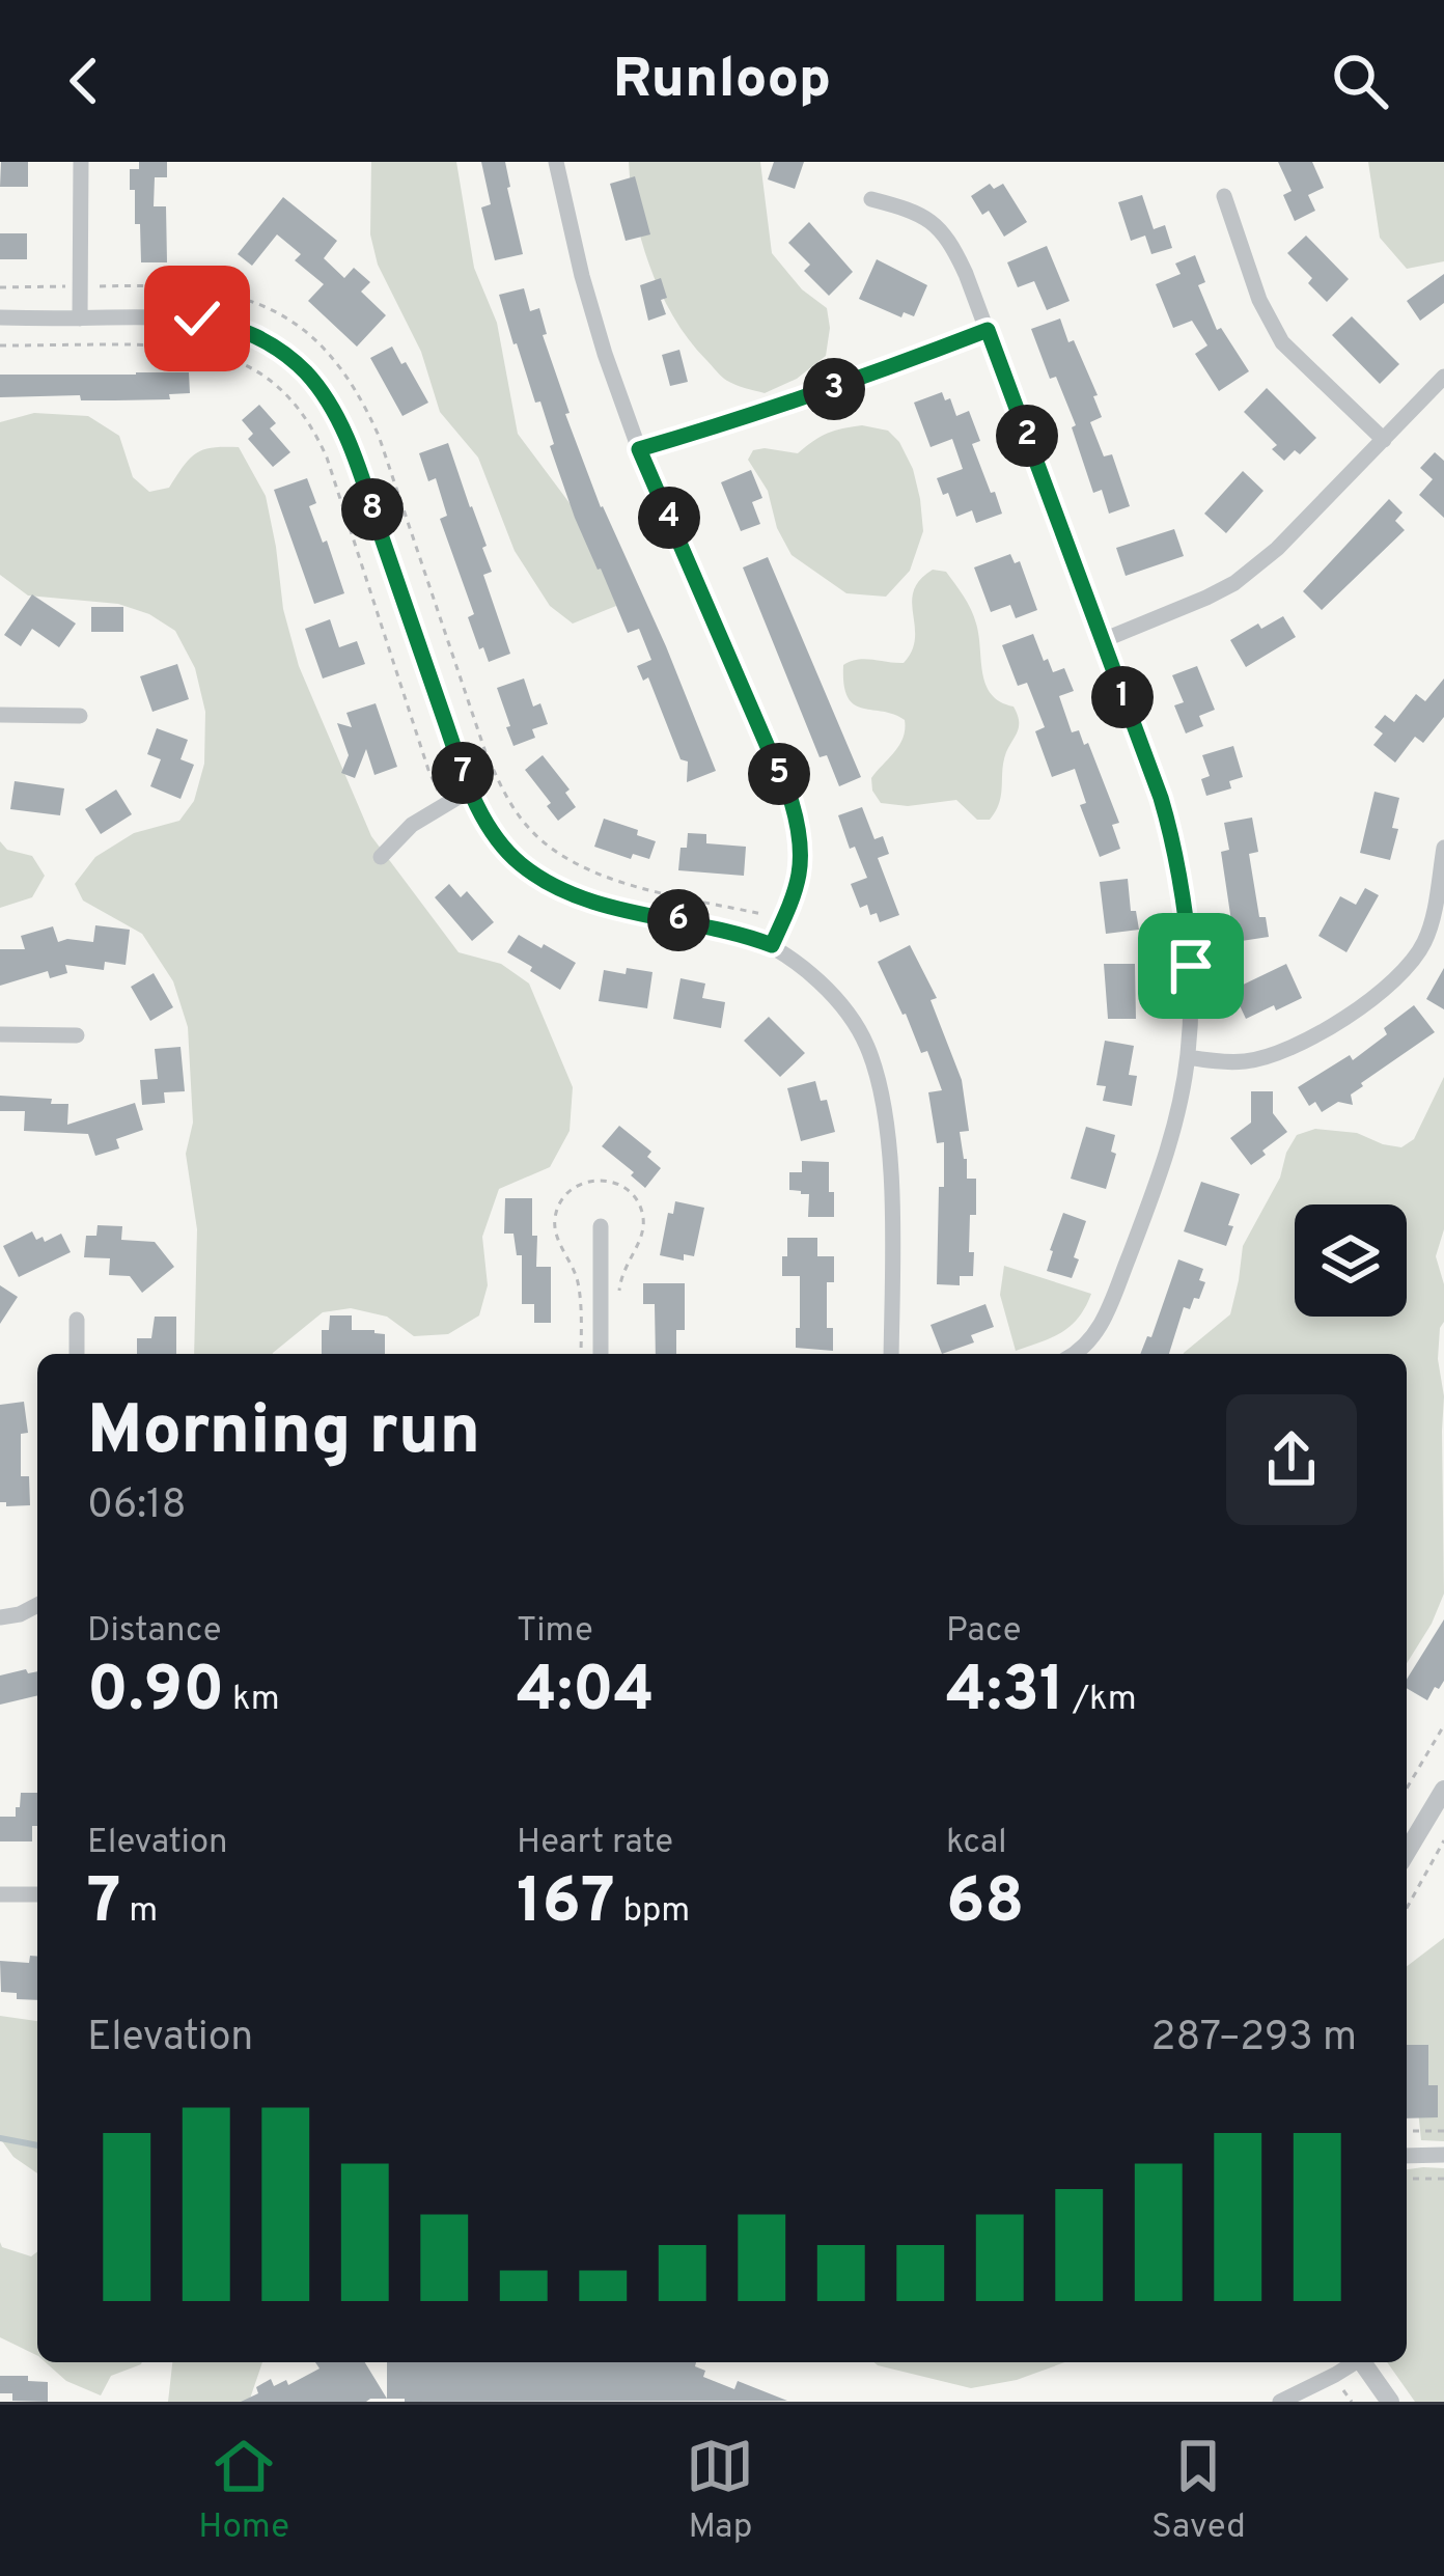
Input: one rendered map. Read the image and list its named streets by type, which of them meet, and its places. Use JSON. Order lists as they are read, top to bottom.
{
  "page": {
    "header": "Runloop",
    "pins": [
      "3",
      "2",
      "8",
      "4",
      "1",
      "7",
      "5",
      "6"
    ],
    "heading": ["Morning run", "06:18"],
    "stats": [
      ["Distance", "0.90 km"],
      ["Time", "4:04"],
      ["Pace", "4:31 /km"],
      ["Elevation", "7 m"],
      ["Heart rate", "167 bpm"],
      ["kcal", "68"]
    ],
    "chart": ["Elevation", "287–293 m"],
    "tabs": ["Home", "Map", "Saved"]
  }
}
